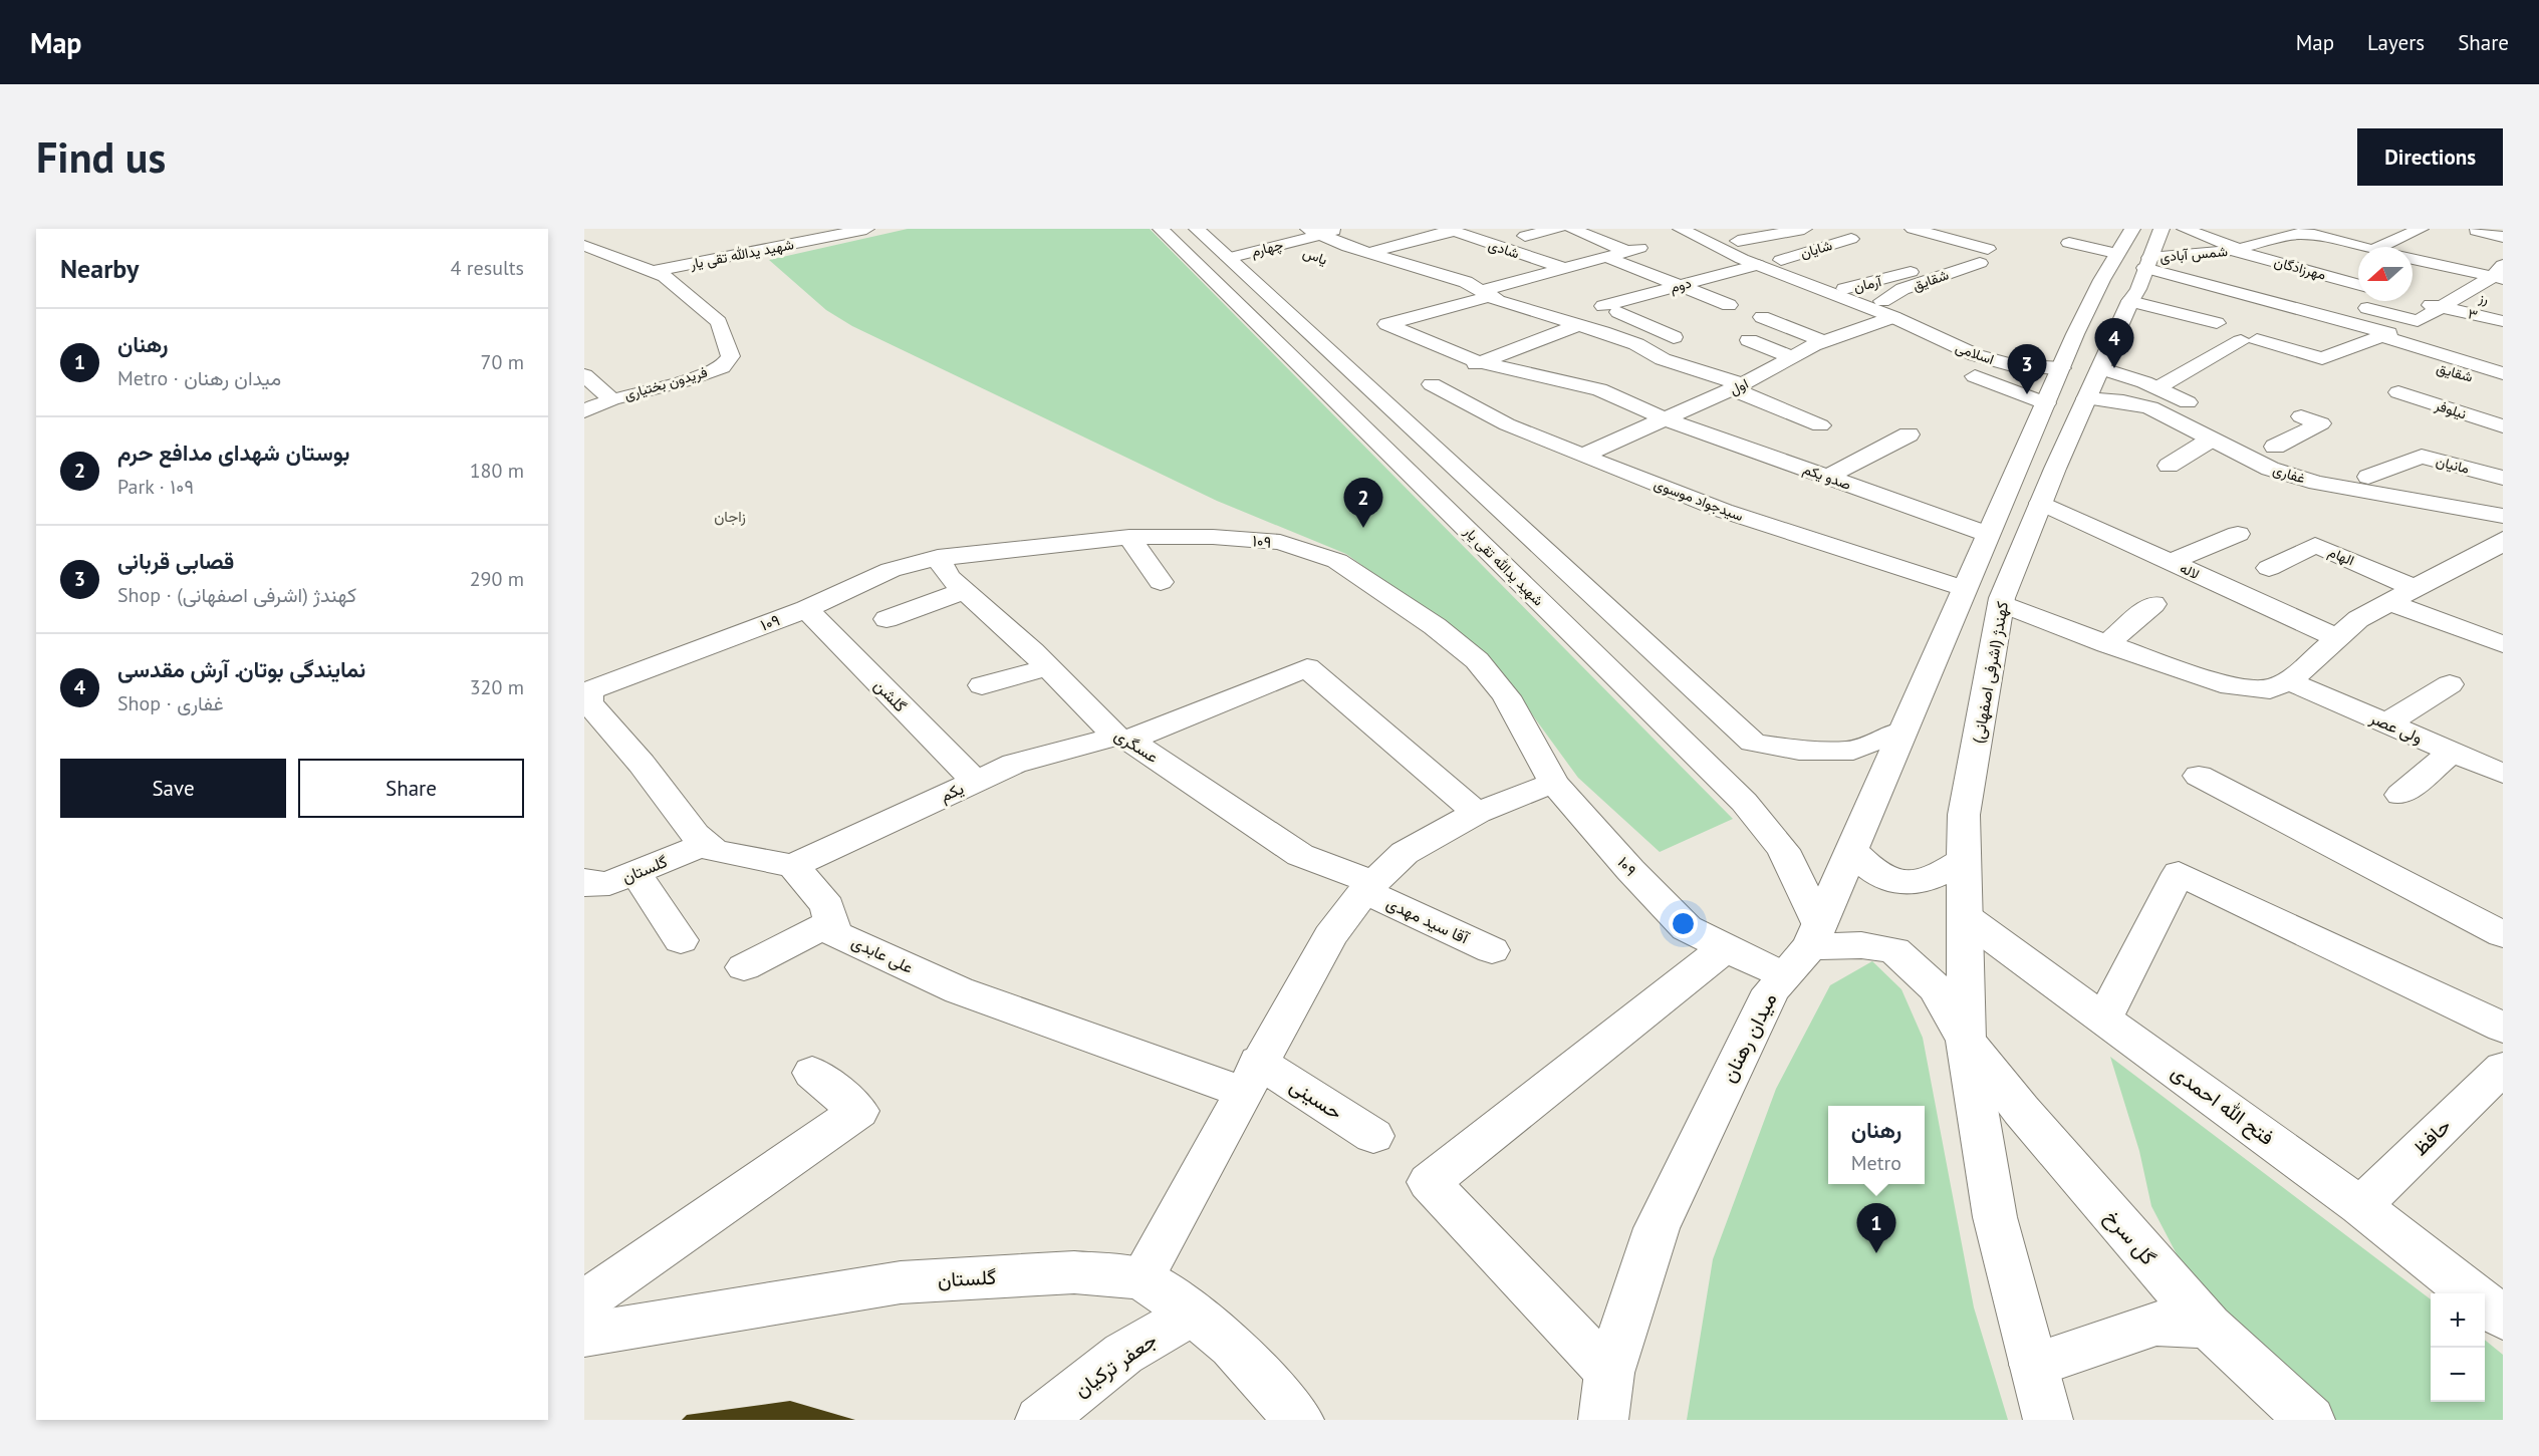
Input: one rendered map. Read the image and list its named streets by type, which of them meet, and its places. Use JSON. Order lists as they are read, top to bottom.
{
  "streets": {
    "street": [
      "چهارم",
      "شادی",
      "شایان",
      "شهید یدالله تقی یار",
      "شمس آبادی",
      "یاس",
      "مهرزادگان",
      "شقایق",
      "آرمان",
      "دوم",
      "رز",
      "۳",
      "اسلامی",
      "فریدون بختیاری",
      "اول",
      "نیلوفر",
      "مانیان",
      "غفاری",
      "صدو یکم",
      "سیدجواد موسوی",
      "۱۰۹",
      "الهام",
      "لاله",
      "کهندژ (اشرفی اصفهانی)",
      "گلشن",
      "ولی عصر",
      "عسگری",
      "یکم",
      "گلستان",
      "آقا سید مهدی",
      "علی عابدی",
      "میدان رهنان",
      "حسینی",
      "فتح الله احمدی",
      "حافظ",
      "گل سرخ",
      "جعفر ترکیان"
    ]
  },
  "crossings": [
    ["چهارم", "یاس"],
    ["شایان", "اسلامی"],
    ["شهید یدالله تقی یار", "فریدون بختیاری"],
    ["شهید یدالله تقی یار", "۱۰۹"],
    ["شهید یدالله تقی یار", "میدان رهنان"],
    ["شمس آبادی", "مهرزادگان"],
    ["شمس آبادی", "کهندژ (اشرفی اصفهانی)"],
    ["شقایق", "اسلامی"],
    ["شقایق", "اول"],
    ["آرمان", "اسلامی"],
    ["دوم", "اسلامی"],
    ["اسلامی", "اول"],
    ["اول", "صدو یکم"],
    ["اول", "سیدجواد موسوی"],
    ["مانیان", "غفاری"],
    ["غفاری", "کهندژ (اشرفی اصفهانی)"],
    ["صدو یکم", "سیدجواد موسوی"],
    ["۱۰۹", "گلشن"],
    ["۱۰۹", "عسگری"],
    ["۱۰۹", "گلستان"],
    ["۱۰۹", "میدان رهنان"],
    ["لاله", "کهندژ (اشرفی اصفهانی)"],
    ["کهندژ (اشرفی اصفهانی)", "فتح الله احمدی"],
    ["کهندژ (اشرفی اصفهانی)", "گل سرخ"],
    ["گلشن", "یکم"],
    ["عسگری", "یکم"],
    ["عسگری", "آقا سید مهدی"],
    ["یکم", "علی عابدی"],
    ["گلستان", "جعفر ترکیان"],
    ["علی عابدی", "حسینی"],
    ["فتح الله احمدی", "حافظ"]
  ],
  "districts": ["زاجان"],
  "north": "left",
  "page": {
    "header": "Map",
    "nav": ["Map", "Layers", "Share"],
    "buttons": [
      "Directions",
      ["Save", "Share"]
    ],
    "title": "Find us",
    "heading": ["Nearby", "4 results"],
    "list": [
      {
        "mark": "1",
        "name": "رهنان",
        "note": "Metro · میدان رهنان",
        "value": "70 m"
      },
      {
        "mark": "2",
        "name": "بوستان شهدای مدافع حرم",
        "note": "Park · ۱۰۹",
        "value": "180 m"
      },
      {
        "mark": "3",
        "name": "قصابی قربانی",
        "note": "Shop · کهندژ (اشرفی اصفهانی)",
        "value": "290 m"
      },
      {
        "mark": "4",
        "name": "نمایندگی بوتان. آرش مقدسی",
        "note": "Shop · غفاری",
        "value": "320 m"
      }
    ],
    "pins": [
      "4",
      "3",
      "2",
      "1"
    ],
    "popup": ["رهنان", "Metro"],
    "map_buttons": ["+", "−"]
  }
}
